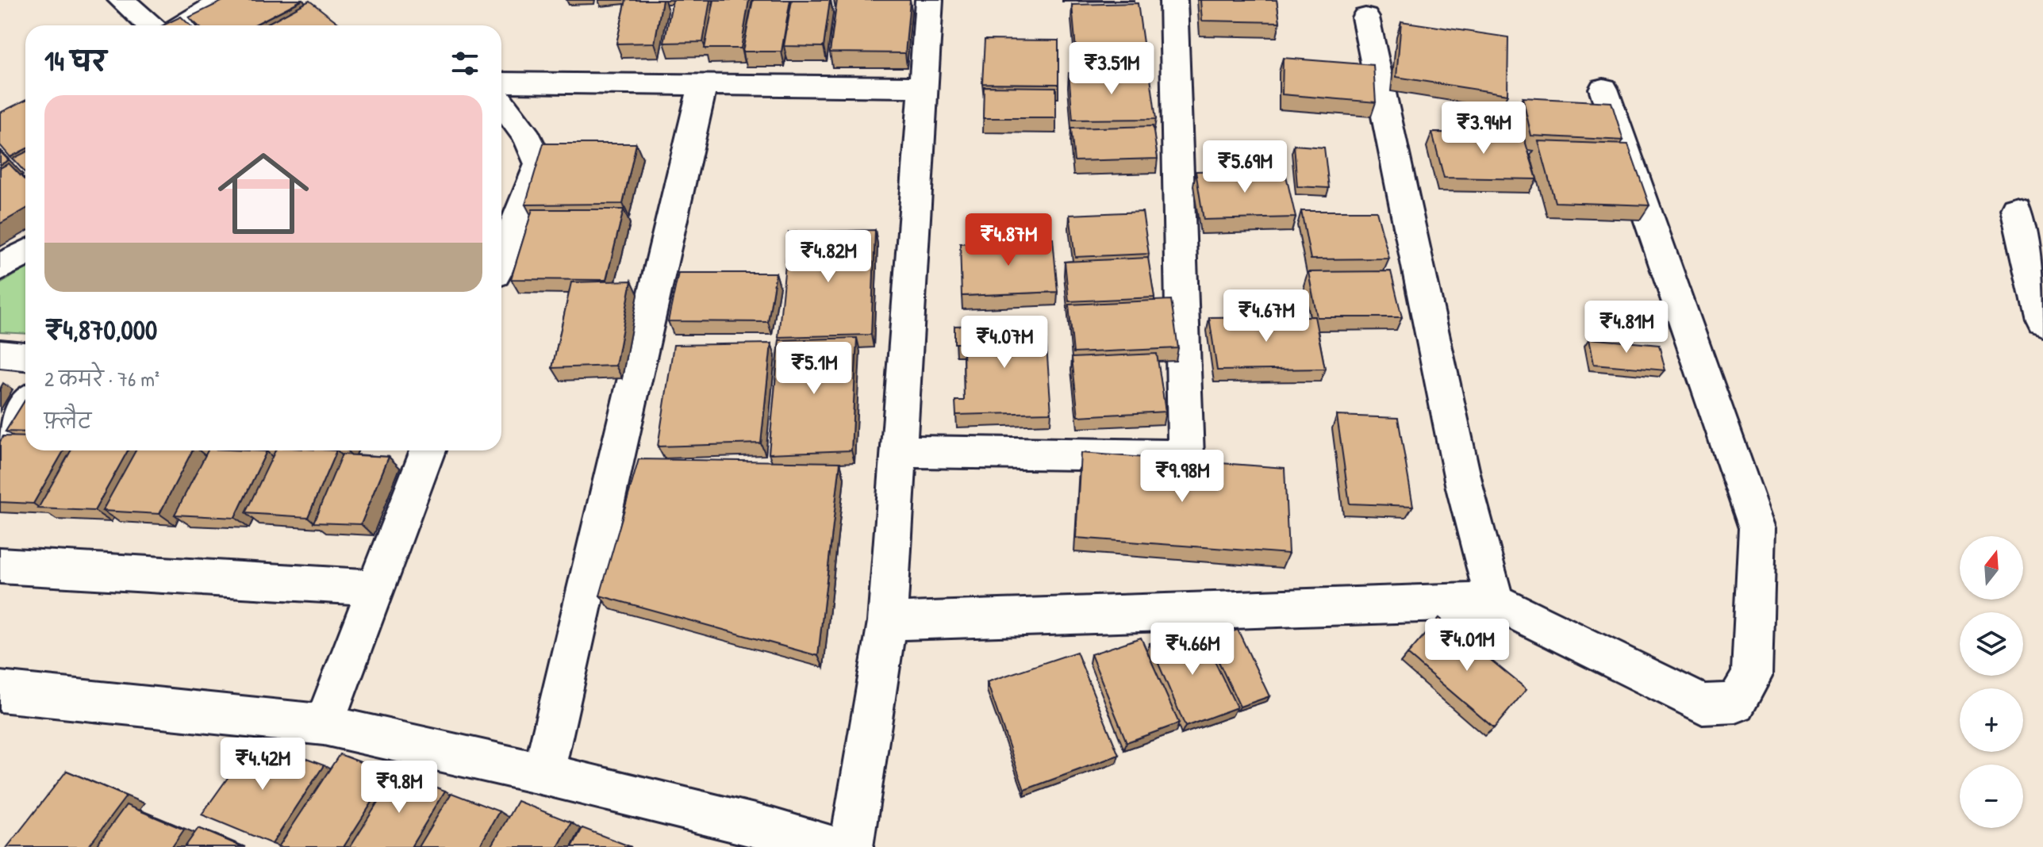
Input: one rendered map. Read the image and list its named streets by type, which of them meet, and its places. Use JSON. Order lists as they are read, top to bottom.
{
  "north": "top",
  "page": {
    "heading": "14 घर",
    "price": [
      "₹3.51M",
      "₹3.94M",
      "₹5.69M",
      "₹4.87M",
      "₹4.82M",
      "₹4.67M",
      "₹4.81M",
      "₹4.07M",
      "₹5.1M",
      "₹9.98M",
      "₹4.01M",
      "₹4.66M",
      "₹4.42M",
      "₹9.8M"
    ],
    "list": [
      {
        "name": "₹4,870,000",
        "note": "2 कमरे · 76 m² · फ़्लैट"
      }
    ],
    "map_buttons": ["+", "−"]
  }
}
